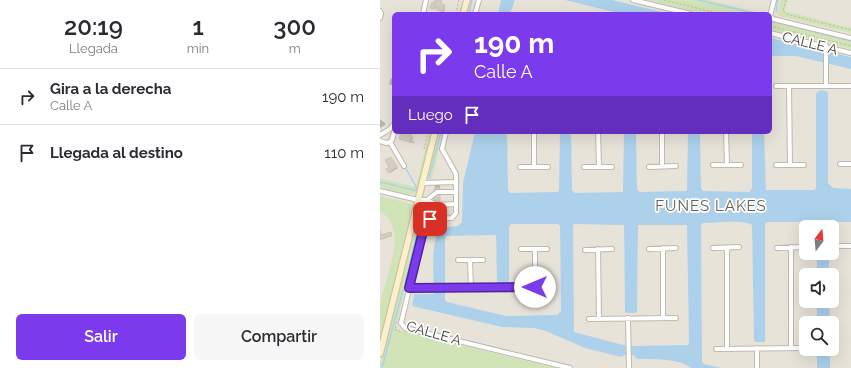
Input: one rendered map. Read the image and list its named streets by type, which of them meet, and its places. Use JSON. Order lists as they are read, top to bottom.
{
  "streets": {
    "street": ["CALLE A"]
  },
  "districts": ["FUNES LAKES"],
  "north": "top",
  "page": {
    "eta": [
      "20:19",
      "Llegada",
      "1",
      "min",
      "300",
      "m"
    ],
    "turn": ["190 m", "Calle A"],
    "list": [
      {
        "name": "Gira a la derecha",
        "note": "Calle A",
        "value": "190 m"
      },
      {
        "name": "Llegada al destino",
        "value": "110 m"
      }
    ],
    "then": "Luego",
    "buttons": ["Salir", "Compartir"]
  }
}
